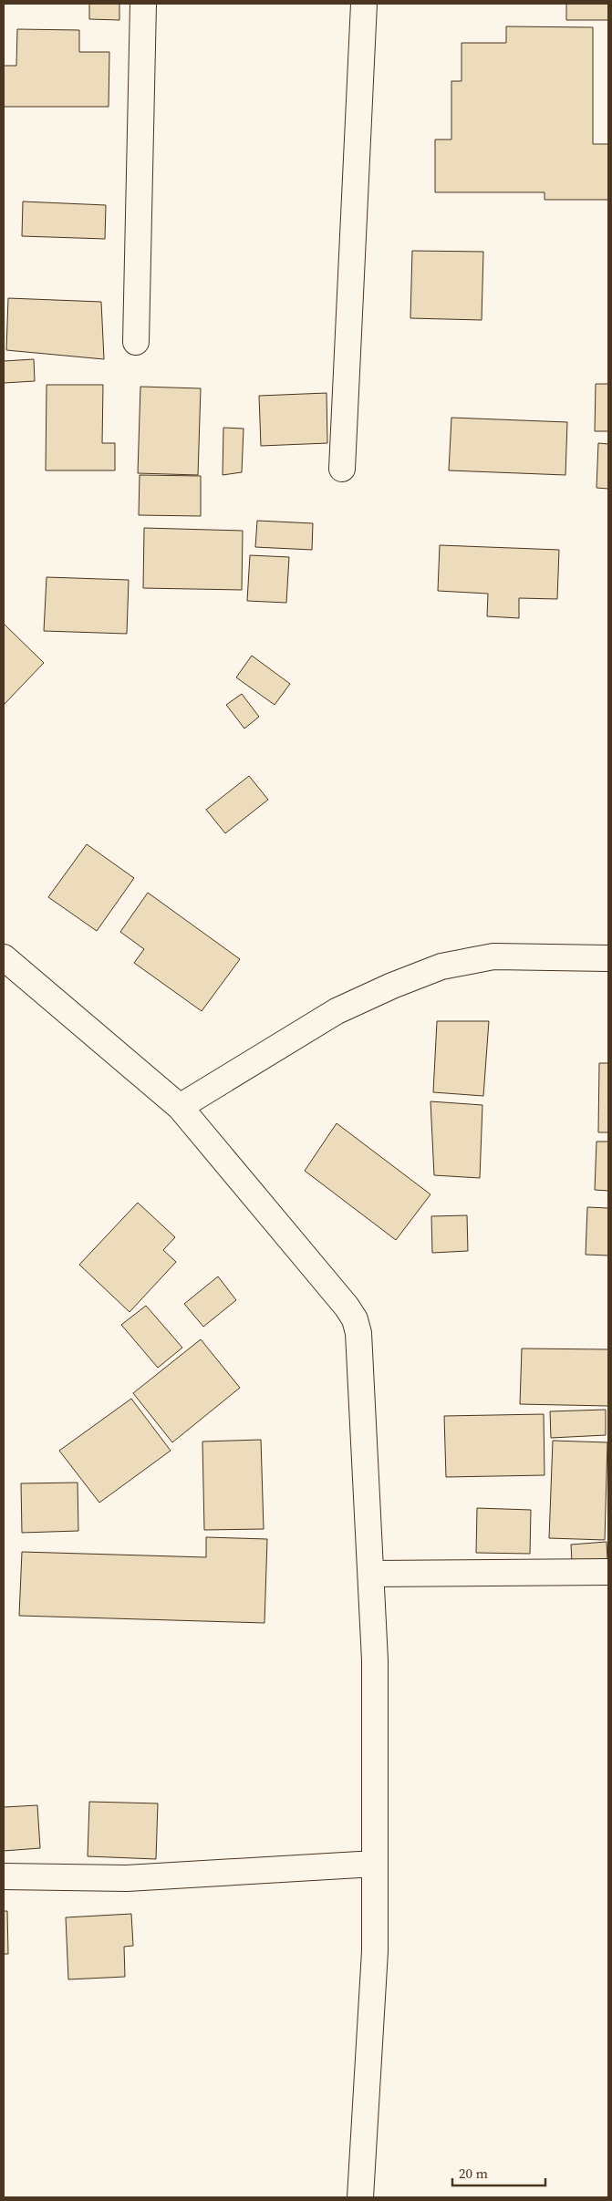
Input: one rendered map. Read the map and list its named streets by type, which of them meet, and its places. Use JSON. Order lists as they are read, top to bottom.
{
  "scale_bar": "20 m"
}
